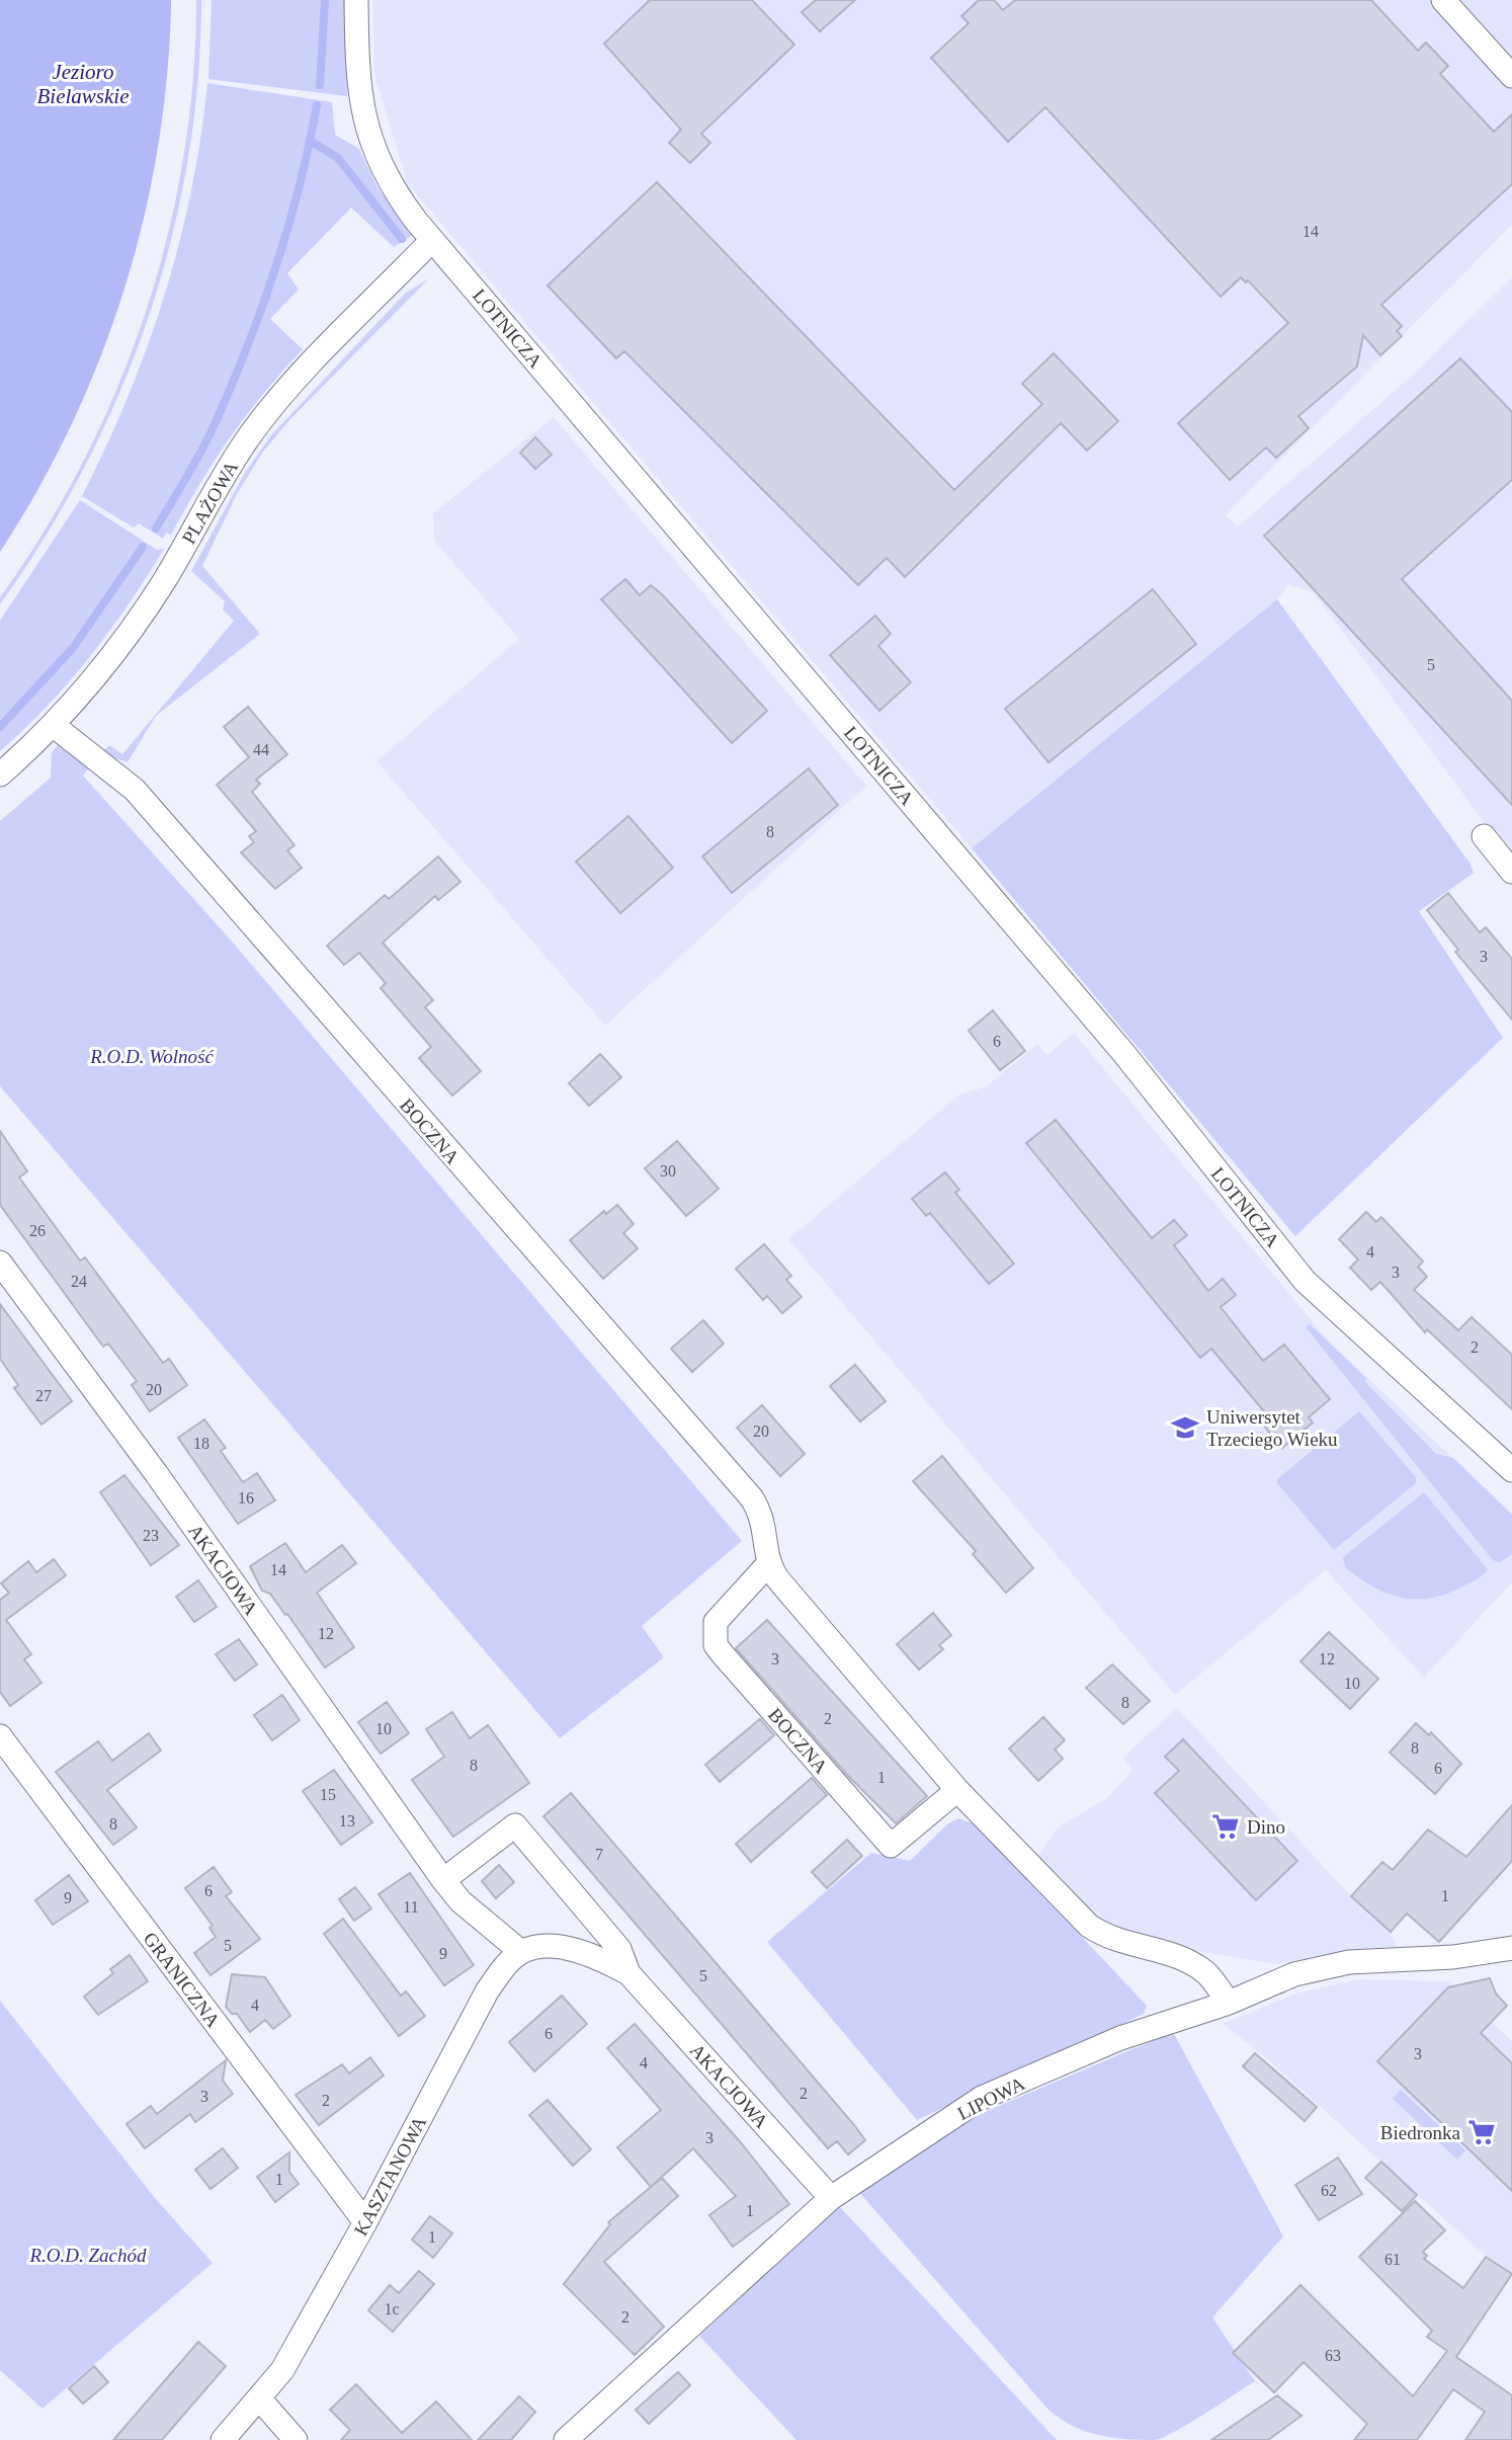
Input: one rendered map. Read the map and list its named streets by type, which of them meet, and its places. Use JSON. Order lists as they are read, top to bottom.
{
  "streets": {
    "street": [
      "LOTNICZA",
      "PLAŻOWA",
      "BOCZNA",
      "AKACJOWA",
      "GRANICZNA",
      "LIPOWA",
      "KASZTANOWA"
    ]
  },
  "crossings": [
    ["LOTNICZA", "PLAŻOWA"],
    ["PLAŻOWA", "BOCZNA"],
    ["BOCZNA", "LIPOWA"],
    ["AKACJOWA", "LIPOWA"],
    ["AKACJOWA", "KASZTANOWA"],
    ["GRANICZNA", "KASZTANOWA"]
  ],
  "water": ["Jezioro Bielawskie"],
  "parks": ["R.O.D. Wolność", "R.O.D. Zachód"],
  "places": {
    "school or university": ["Uniwersytet Trzeciego Wieku"],
    "supermarket": ["Dino", "Biedronka"]
  },
  "house_numbers": [
    "14",
    "5",
    "44",
    "8",
    "3",
    "6",
    "30",
    "26",
    "4",
    "3",
    "24",
    "2",
    "20",
    "27",
    "20",
    "18",
    "16",
    "23",
    "14",
    "12",
    "3",
    "12",
    "10",
    "8",
    "2",
    "10",
    "8",
    "8",
    "6",
    "1",
    "15",
    "13",
    "8",
    "7",
    "6",
    "1",
    "9",
    "11",
    "5",
    "9",
    "5",
    "4",
    "6",
    "3",
    "4",
    "2",
    "3",
    "2",
    "3",
    "1",
    "62",
    "1",
    "1",
    "61",
    "1c",
    "2",
    "63"
  ]
}
